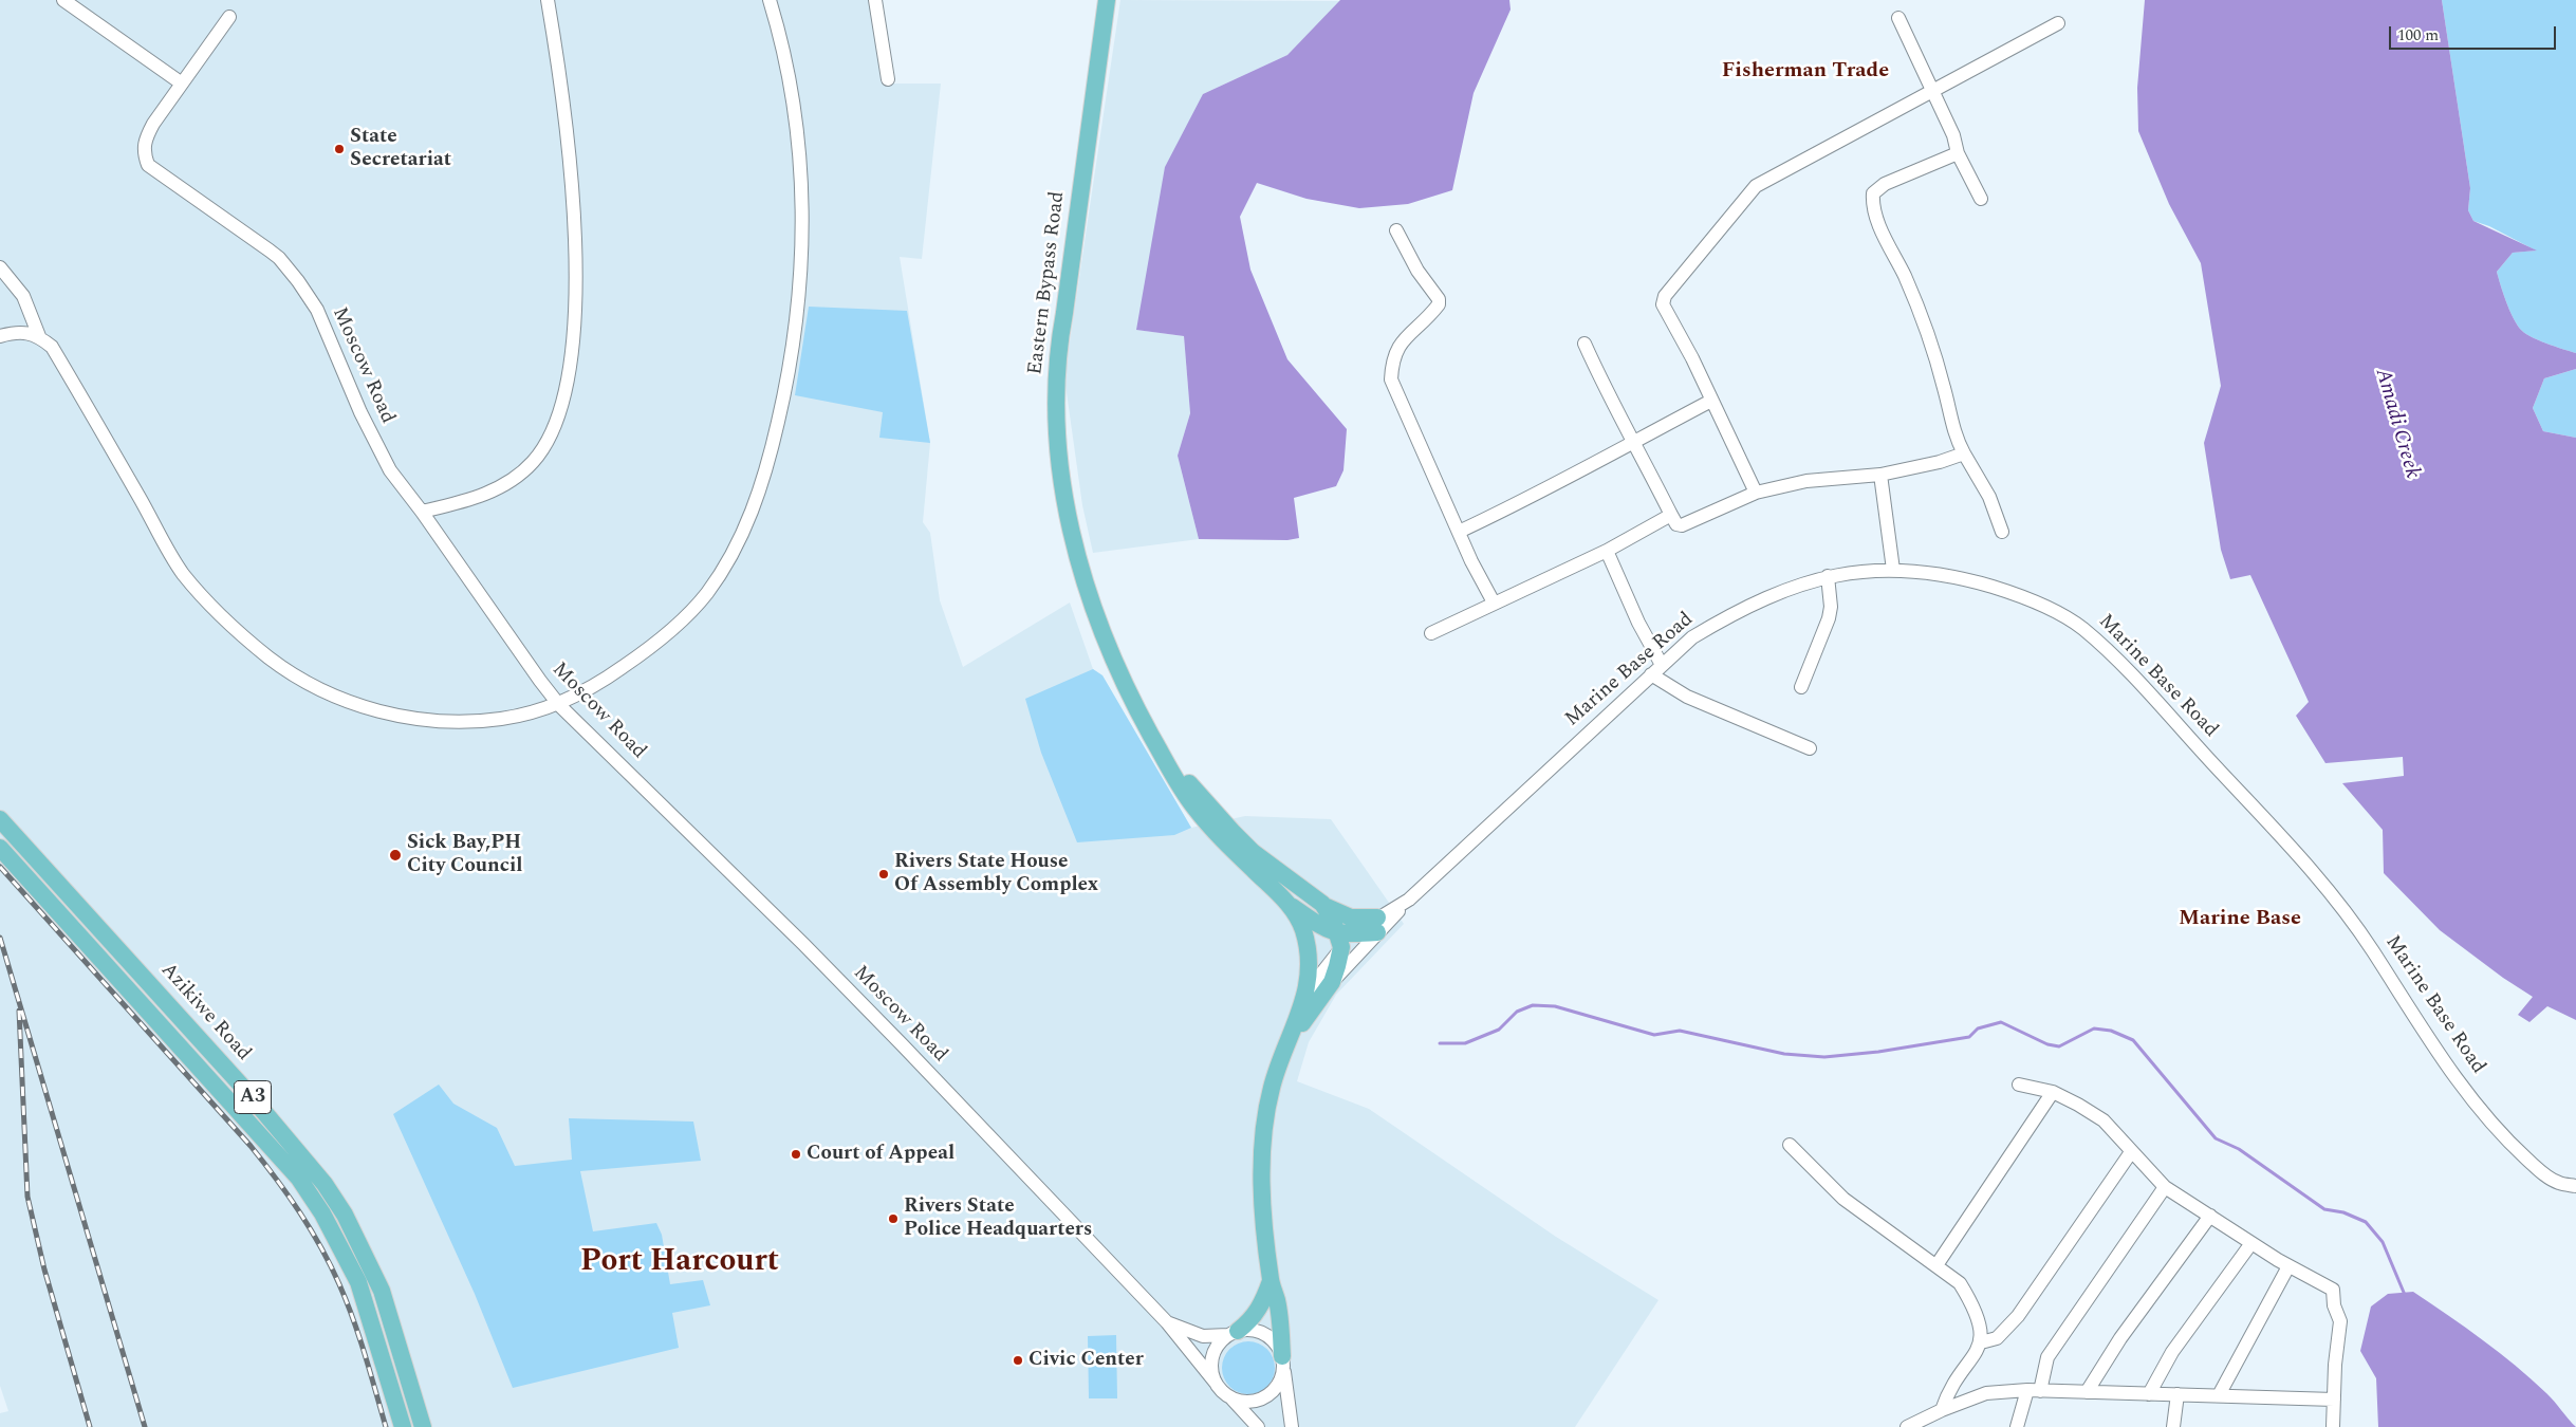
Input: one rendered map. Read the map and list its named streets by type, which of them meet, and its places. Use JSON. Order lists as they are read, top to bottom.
{
  "streets": {
    "main road": ["Eastern Bypass Road", "Azikiwe Road", "A3"],
    "street": ["Moscow Road", "Marine Base Road"]
  },
  "districts": ["Fisherman Trade", "Marine Base", "Port Harcourt"],
  "water": ["Amadi Creek"],
  "places": [
    "State Secretariat",
    "Sick Bay,PH City Council",
    "Rivers State House Of Assembly Complex",
    "Court of Appeal",
    "Rivers State Police Headquarters",
    "Civic Center"
  ],
  "scale_bar": "100 m"
}
